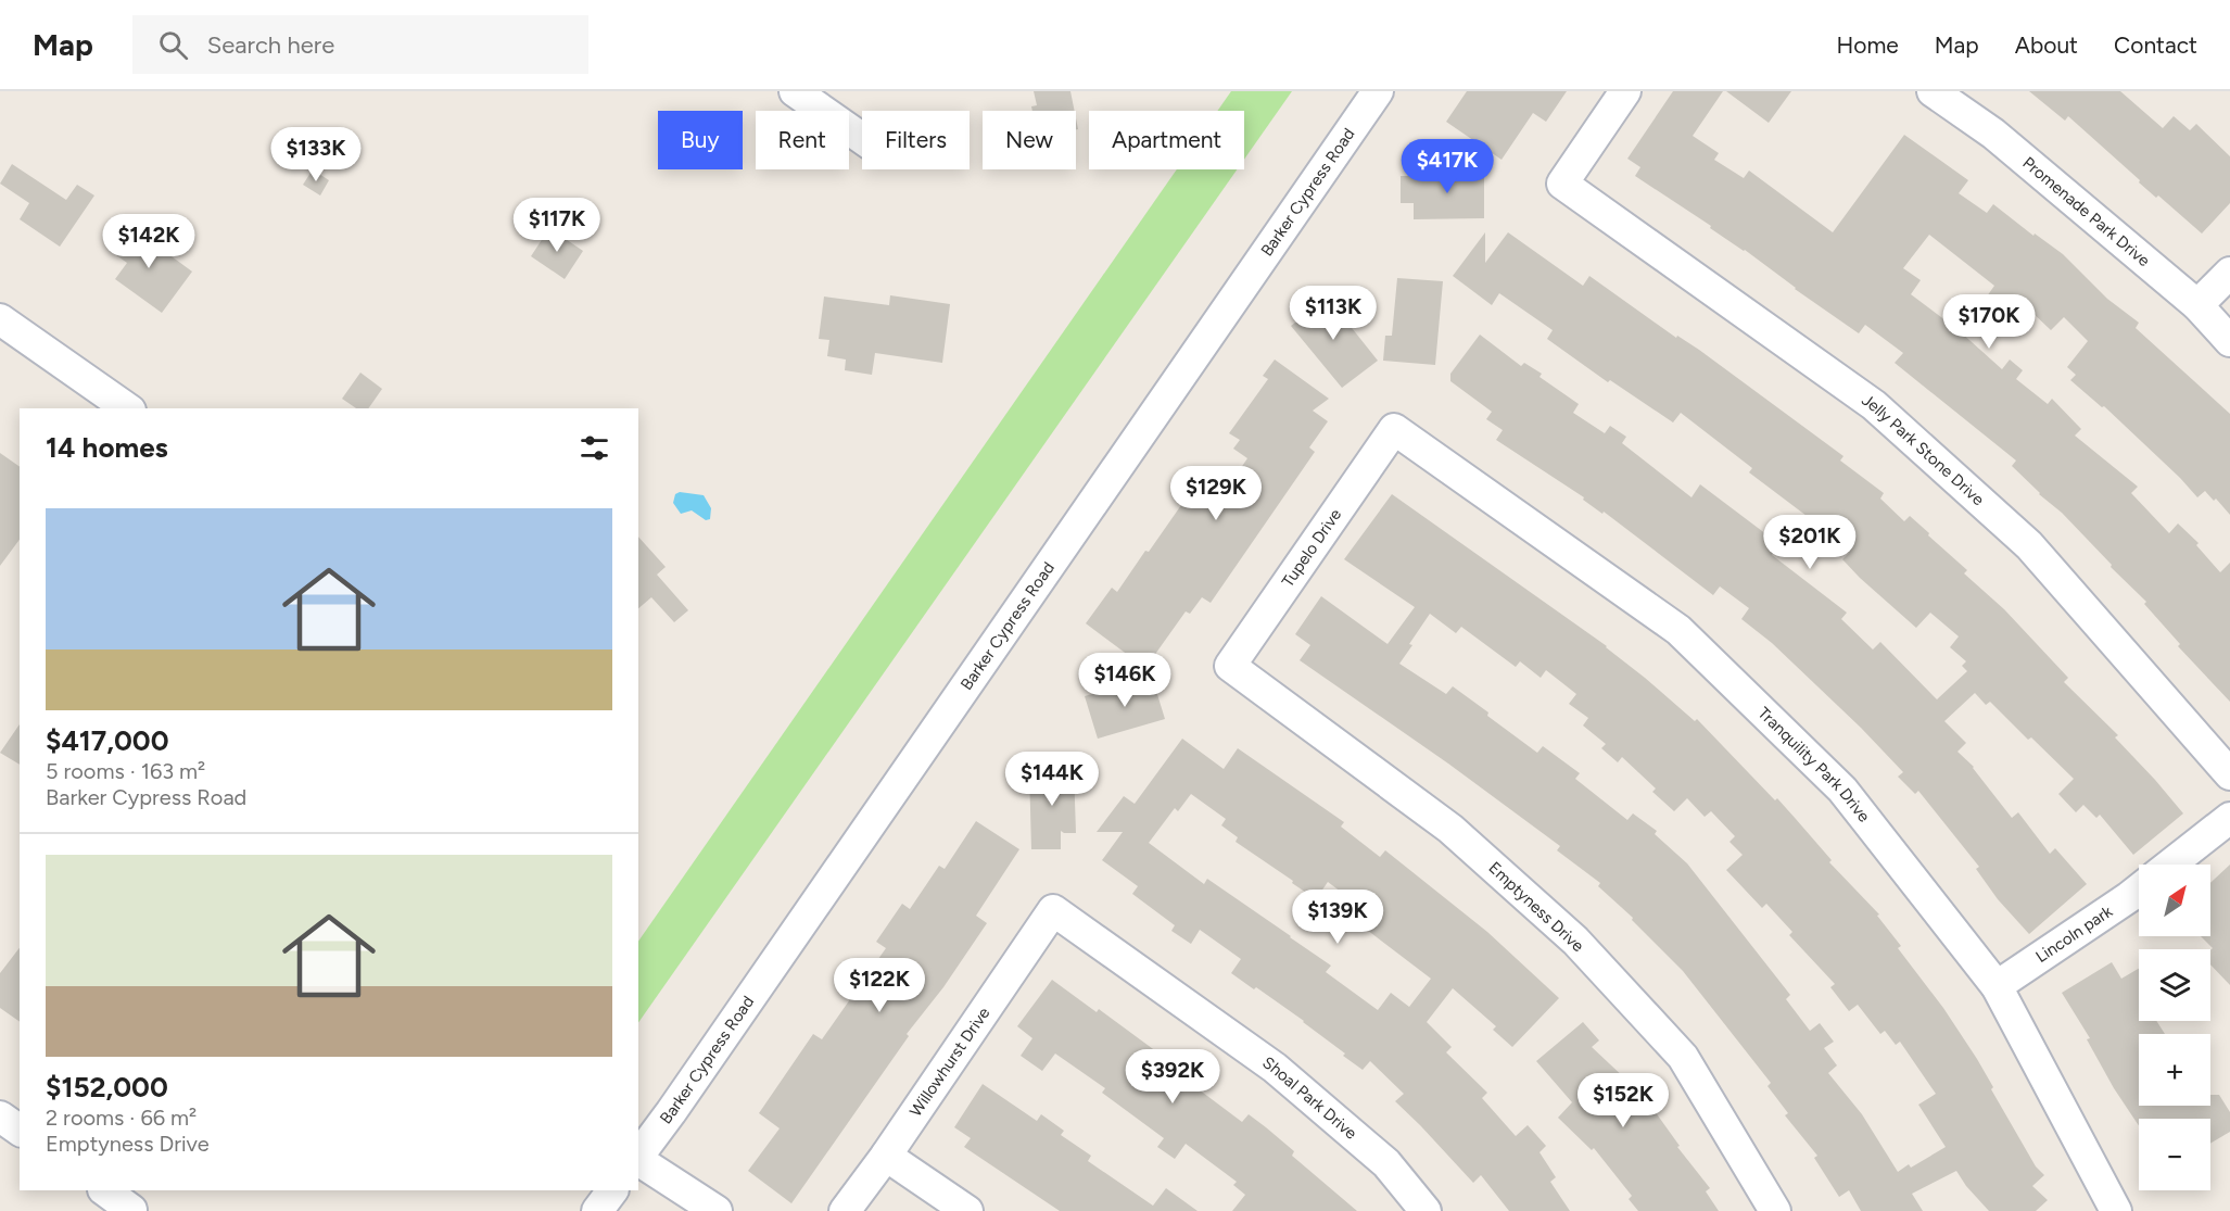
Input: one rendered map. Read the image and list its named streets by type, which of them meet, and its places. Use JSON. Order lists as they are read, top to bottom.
{
  "streets": {
    "street": [
      "Barker Cypress Road",
      "Promenade Park Drive",
      "Jelly Park Stone Drive",
      "Tupelo Drive",
      "Tranquility Park Drive",
      "Emptyness Drive",
      "Lincoln park",
      "Willowhurst Drive",
      "Shoal Park Drive"
    ]
  },
  "crossings": [
    ["Tupelo Drive", "Tranquility Park Drive"],
    ["Tupelo Drive", "Emptyness Drive"],
    ["Tranquility Park Drive", "Lincoln park"],
    ["Willowhurst Drive", "Shoal Park Drive"]
  ],
  "north": "top right",
  "page": {
    "header": "Map",
    "search": "Search here",
    "nav": [
      "Home",
      "Map",
      "About",
      "Contact"
    ],
    "chip": [
      "Buy",
      "Rent",
      "Filters",
      "New",
      "Apartment"
    ],
    "price": [
      "$133K",
      "$417K",
      "$117K",
      "$142K",
      "$113K",
      "$170K",
      "$129K",
      "$201K",
      "$146K",
      "$144K",
      "$139K",
      "$122K",
      "$392K",
      "$152K"
    ],
    "heading": "14 homes",
    "list": [
      {
        "name": "$417,000",
        "note": "5 rooms · 163 m² · Barker Cypress Road"
      },
      {
        "name": "$152,000",
        "note": "2 rooms · 66 m² · Emptyness Drive"
      }
    ],
    "map_buttons": ["+", "−"]
  }
}
